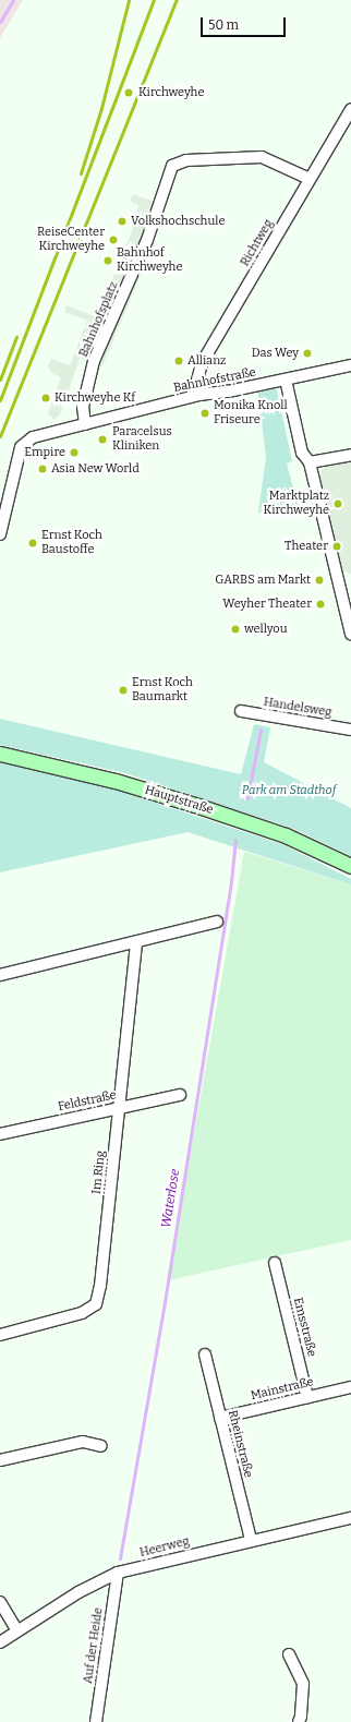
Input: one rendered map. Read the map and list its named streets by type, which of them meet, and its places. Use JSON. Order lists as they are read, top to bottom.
{
  "streets": {
    "main road": ["Hauptstraße"],
    "street": [
      "Richtweg",
      "Bahnhofsplatz",
      "Bahnhofstraße",
      "Handelsweg",
      "Feldstraße",
      "Im Ring",
      "Emsstraße",
      "Mainstraße",
      "Rheinstraße",
      "Heerweg",
      "Auf der Heide"
    ]
  },
  "crossings": [
    ["Richtweg", "Bahnhofsplatz"],
    ["Richtweg", "Bahnhofstraße"],
    ["Bahnhofsplatz", "Bahnhofstraße"],
    ["Feldstraße", "Im Ring"],
    ["Emsstraße", "Mainstraße"],
    ["Mainstraße", "Rheinstraße"],
    ["Rheinstraße", "Heerweg"],
    ["Heerweg", "Auf der Heide"]
  ],
  "water": ["Waterlose"],
  "parks": ["Park am Stadthof"],
  "places": [
    "Kirchweyhe",
    "Volkshochschule",
    "ReiseCenter Kirchweyhe",
    "Bahnhof Kirchweyhe",
    "Das Wey",
    "Allianz",
    "Kirchweyhe Kf",
    "Monika Knoll Friseure",
    "Paracelsus Kliniken",
    "Empire",
    "Asia New World",
    "Marktplatz Kirchweyhe",
    "Ernst Koch Baustoffe",
    "Theater",
    "GARBS am Markt",
    "Weyher Theater",
    "wellyou",
    "Ernst Koch Baumarkt"
  ],
  "scale_bar": "50 m"
}
